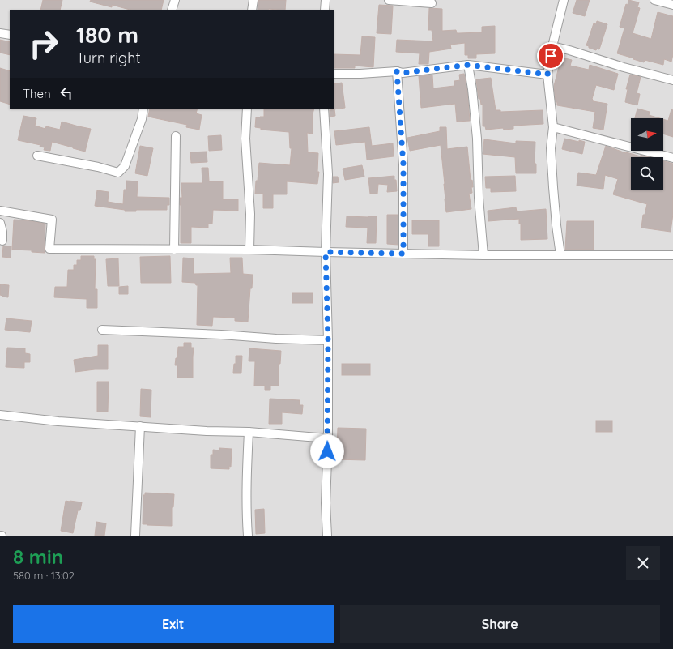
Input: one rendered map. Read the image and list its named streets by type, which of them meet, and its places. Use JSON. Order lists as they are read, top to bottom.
{
  "north": "right",
  "page": {
    "turn": ["180 m", "Turn right"],
    "then": "Then",
    "heading": ["8 min", "580 m · 13:02"],
    "buttons": ["Exit", "Share"]
  }
}
